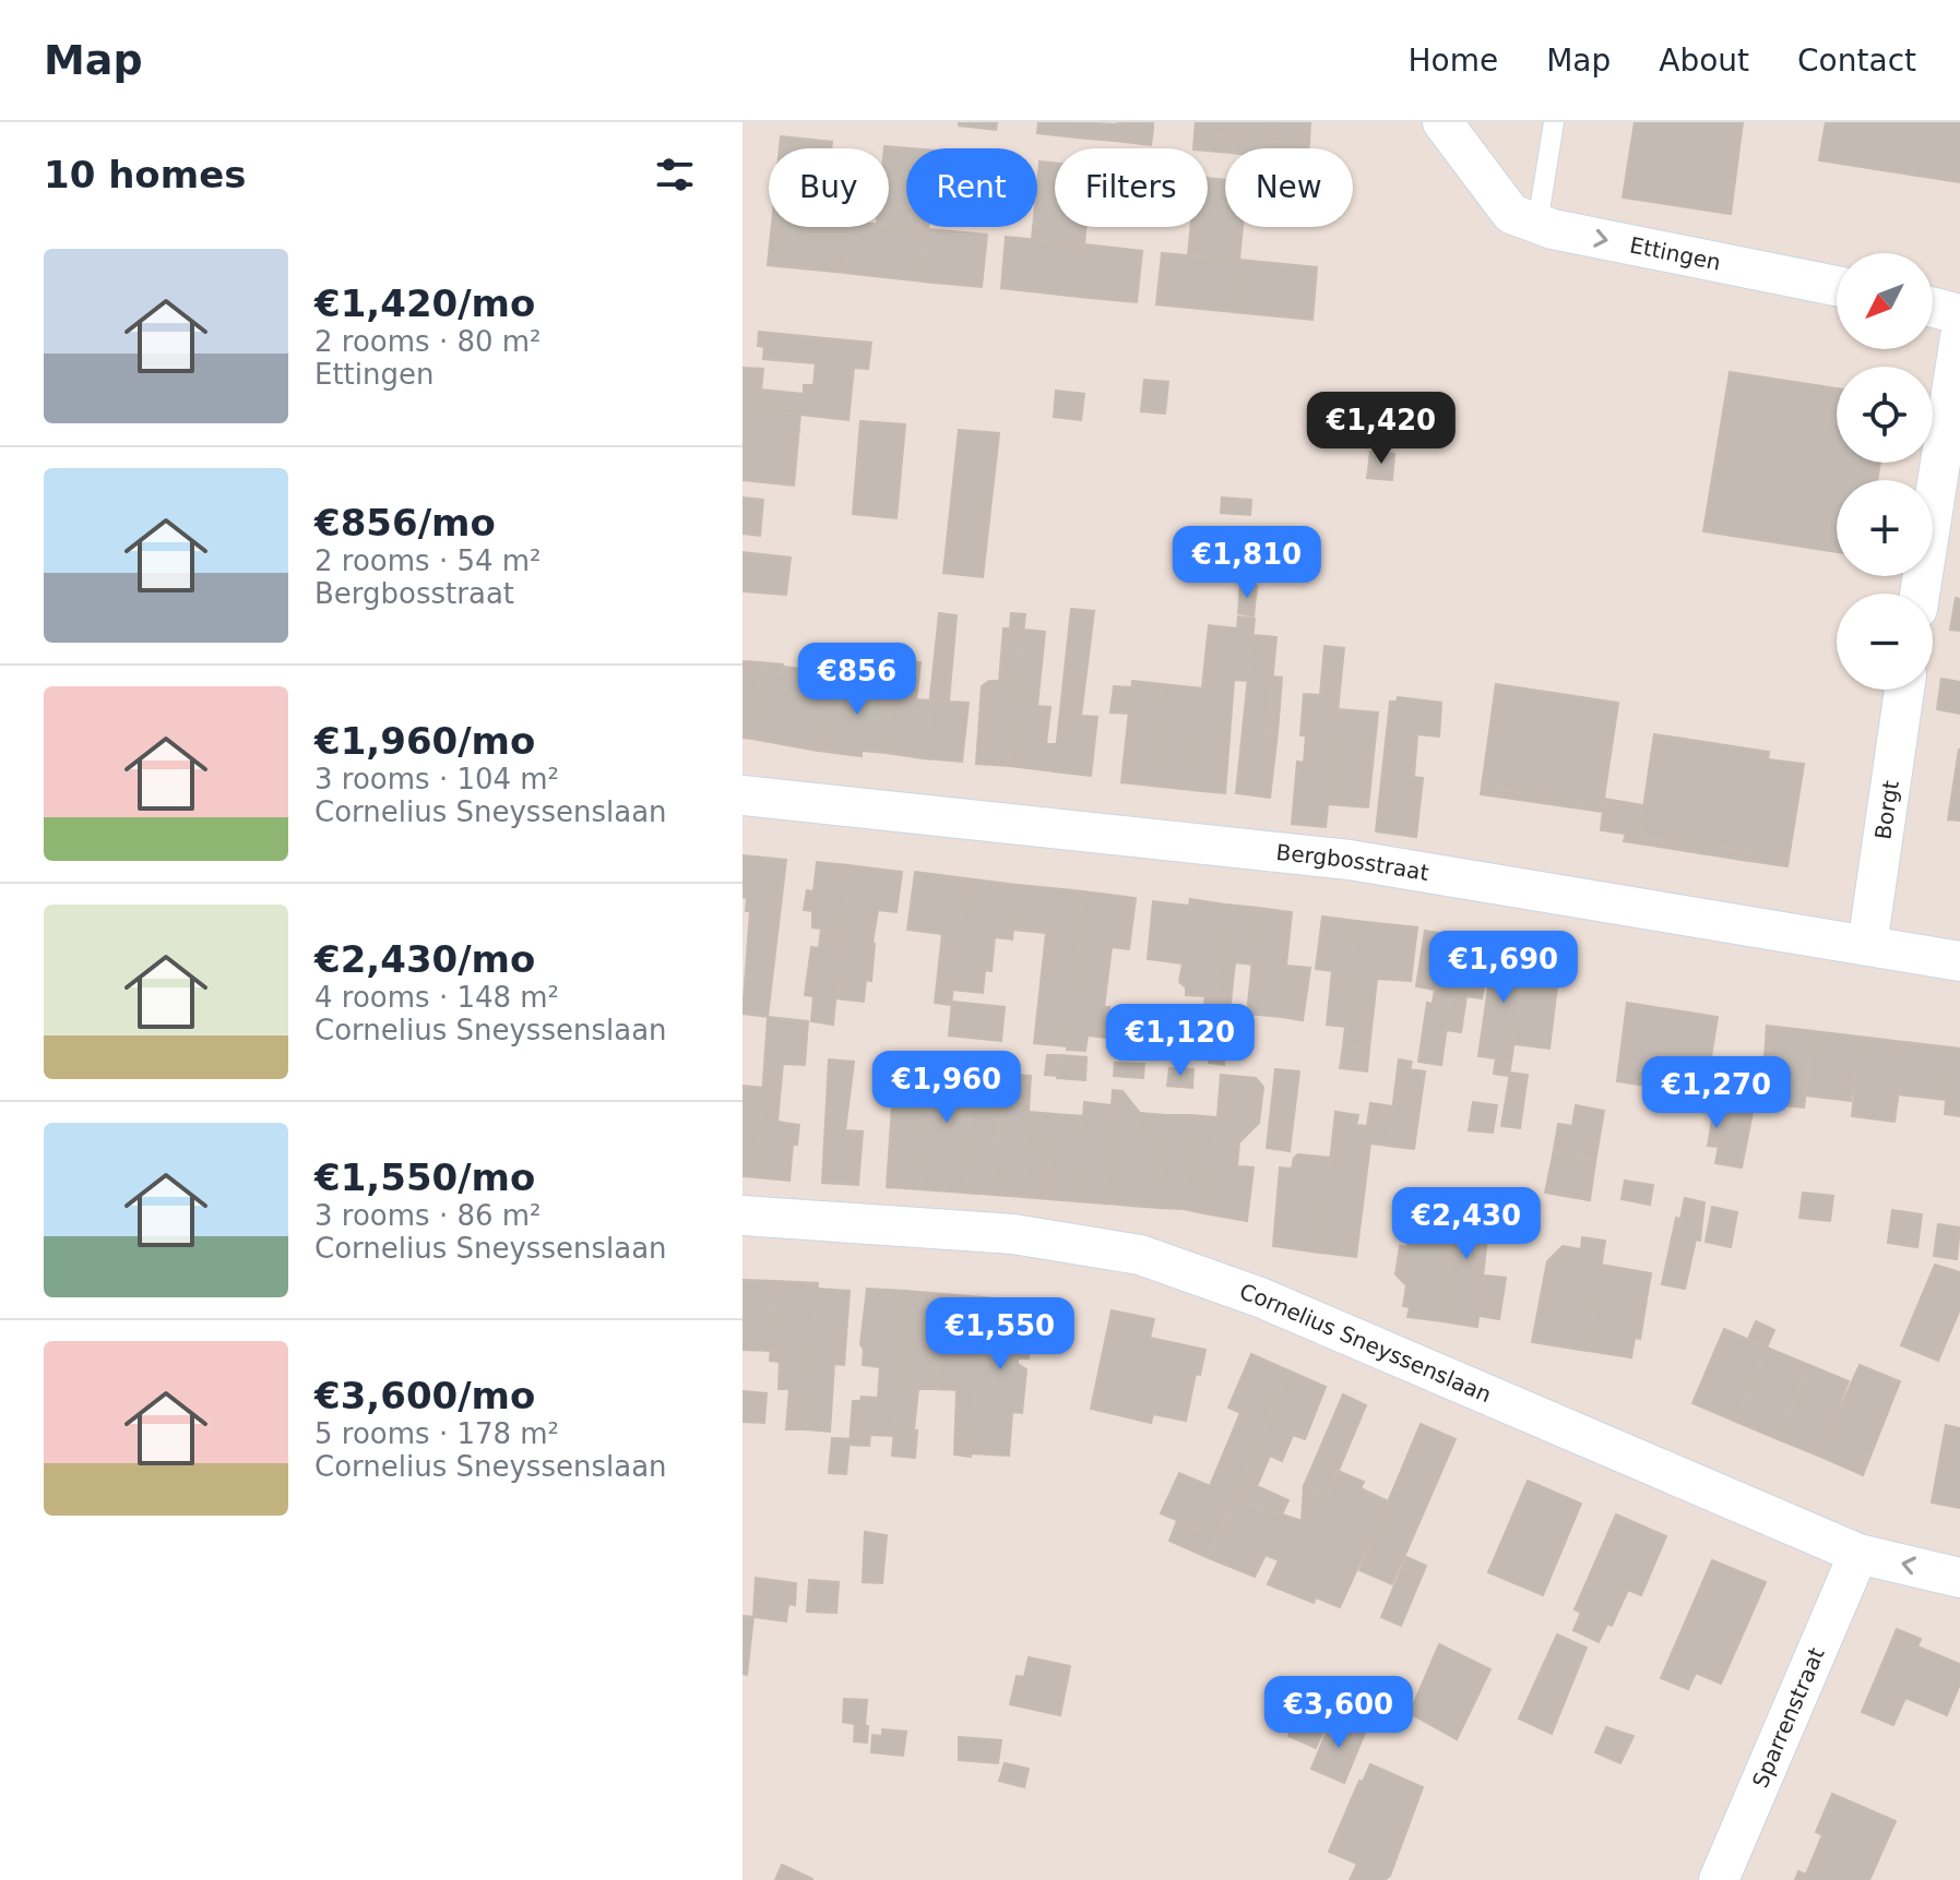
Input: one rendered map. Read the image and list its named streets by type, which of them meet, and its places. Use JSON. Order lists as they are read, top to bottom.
{
  "streets": {
    "street": [
      "Ettingen",
      "Borgt",
      "Bergbosstraat",
      "Cornelius Sneyssenslaan",
      "Sparrenstraat"
    ]
  },
  "crossings": [
    ["Borgt", "Bergbosstraat"],
    ["Cornelius Sneyssenslaan", "Sparrenstraat"]
  ],
  "one_way": ["Ettingen"],
  "north": "bottom left",
  "page": {
    "header": "Map",
    "nav": [
      "Home",
      "Map",
      "About",
      "Contact"
    ],
    "heading": "10 homes",
    "chip": [
      "Buy",
      "Rent",
      "Filters",
      "New"
    ],
    "list": [
      {
        "name": "€1,420/mo",
        "note": "2 rooms · 80 m² · Ettingen"
      },
      {
        "name": "€856/mo",
        "note": "2 rooms · 54 m² · Bergbosstraat"
      },
      {
        "name": "€1,960/mo",
        "note": "3 rooms · 104 m² · Cornelius Sneyssenslaan"
      },
      {
        "name": "€2,430/mo",
        "note": "4 rooms · 148 m² · Cornelius Sneyssenslaan"
      },
      {
        "name": "€1,550/mo",
        "note": "3 rooms · 86 m² · Cornelius Sneyssenslaan"
      },
      {
        "name": "€3,600/mo",
        "note": "5 rooms · 178 m² · Cornelius Sneyssenslaan"
      }
    ],
    "map_buttons": ["+", "−"],
    "price": [
      "€1,420",
      "€1,810",
      "€856",
      "€1,690",
      "€1,120",
      "€1,960",
      "€1,270",
      "€2,430",
      "€1,550",
      "€3,600"
    ]
  }
}
